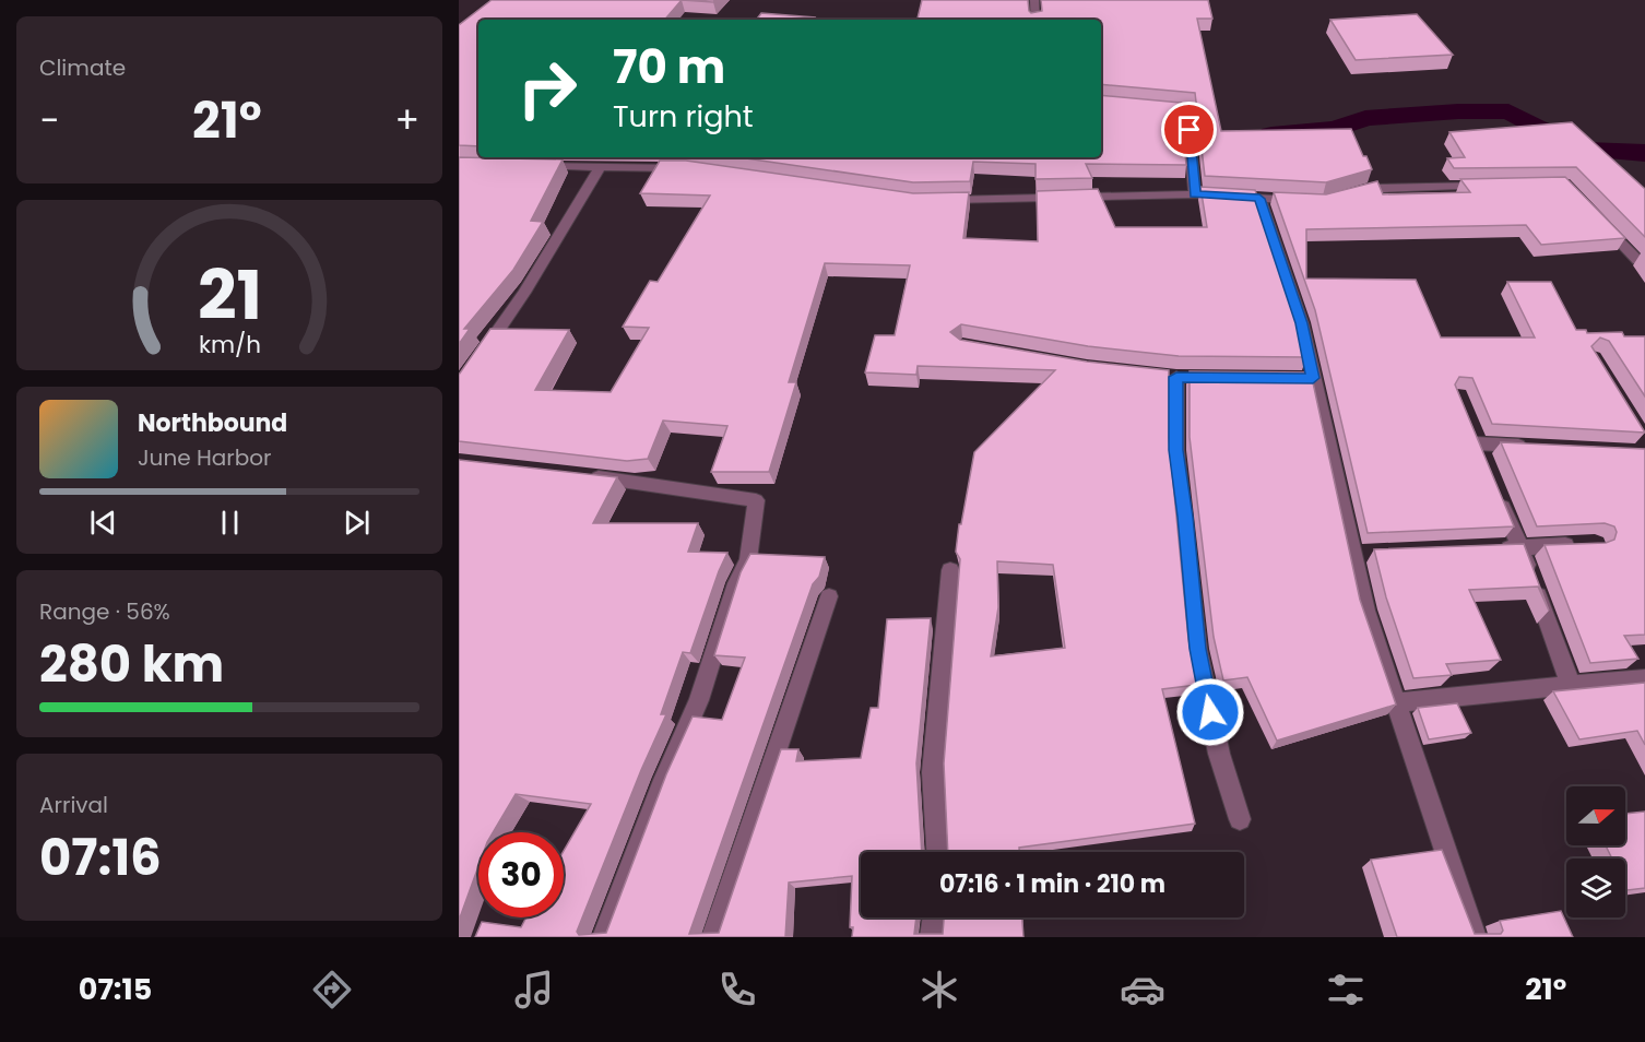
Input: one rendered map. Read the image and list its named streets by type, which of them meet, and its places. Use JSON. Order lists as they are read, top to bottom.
{
  "north": "right",
  "page": {
    "tile": [
      "Climate",
      ["Range · 56%", "280 km"],
      ["Arrival", "07:16"]
    ],
    "turn": ["70 m", "Turn right"],
    "heat": ["−", "21°", "+"],
    "song": ["Northbound", "June Harbor"],
    "limit": "30",
    "trip": "07:16 · 1 min · 210 m",
    "tabs": ["07:15", "21°"],
    "gauge": ["21", "km/h"]
  }
}
